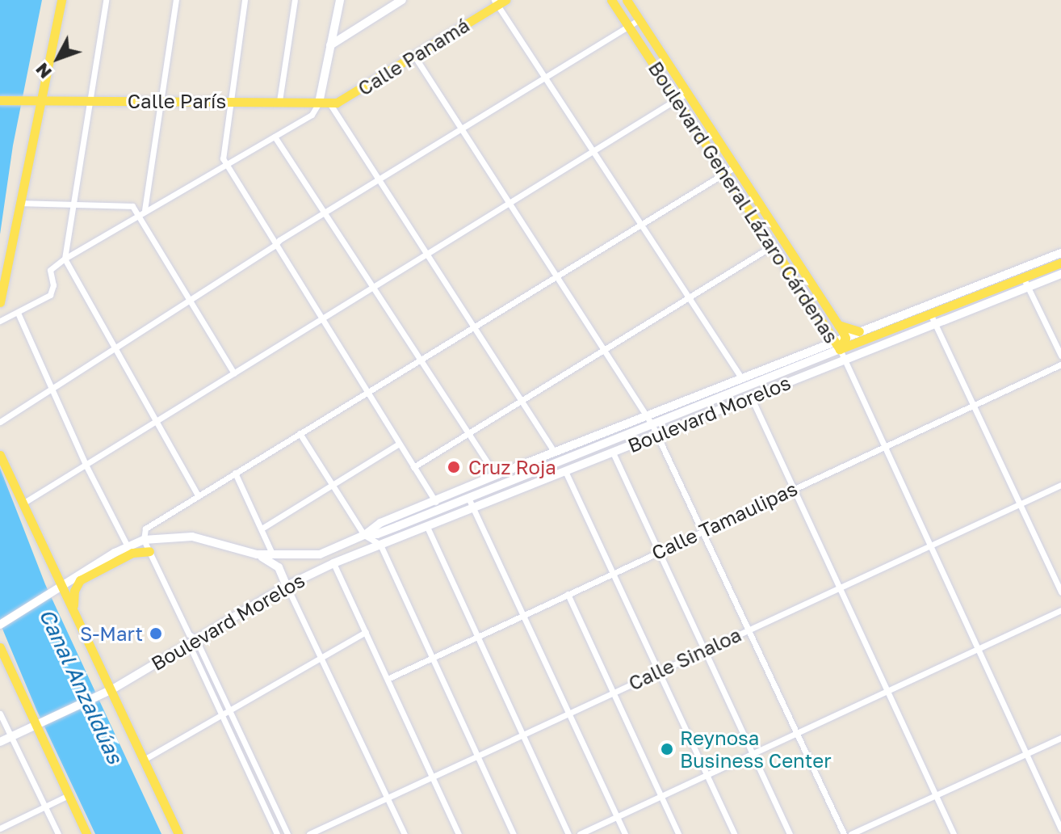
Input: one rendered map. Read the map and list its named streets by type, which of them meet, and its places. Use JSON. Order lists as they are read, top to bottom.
{
  "streets": {
    "main road": [
      "Calle Panamá",
      "Calle París",
      "Boulevard General Lázaro Cárdenas",
      "Boulevard Morelos"
    ],
    "street": ["Calle Tamaulipas", "Calle Sinaloa"]
  },
  "crossings": [
    ["Boulevard General Lázaro Cárdenas", "Boulevard Morelos"]
  ],
  "water": ["Canal Anzaldúas"],
  "places": ["Cruz Roja", "S-Mart", "Reynosa Business Center"],
  "north": "bottom left"
}
